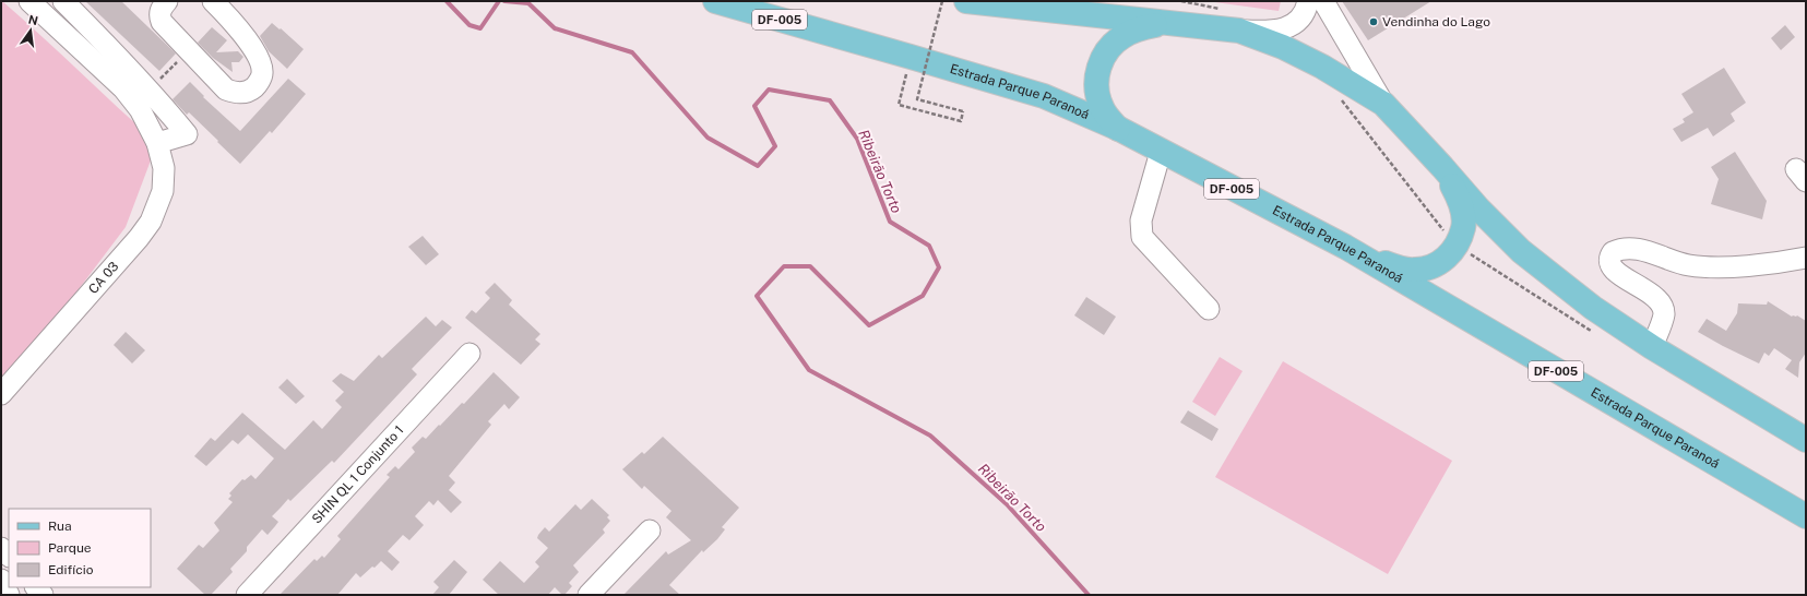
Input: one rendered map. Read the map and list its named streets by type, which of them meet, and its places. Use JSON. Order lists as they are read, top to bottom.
{
  "streets": {
    "main road": ["DF-005", "Estrada Parque Paranoá"],
    "street": ["CA 03", "SHIN QL 1 Conjunto 1"]
  },
  "water": ["Ribeirão Torto"],
  "places": ["Vendinha do Lago"],
  "legend": ["Rua", "Parque", "Edifício"],
  "north": "top"
}
